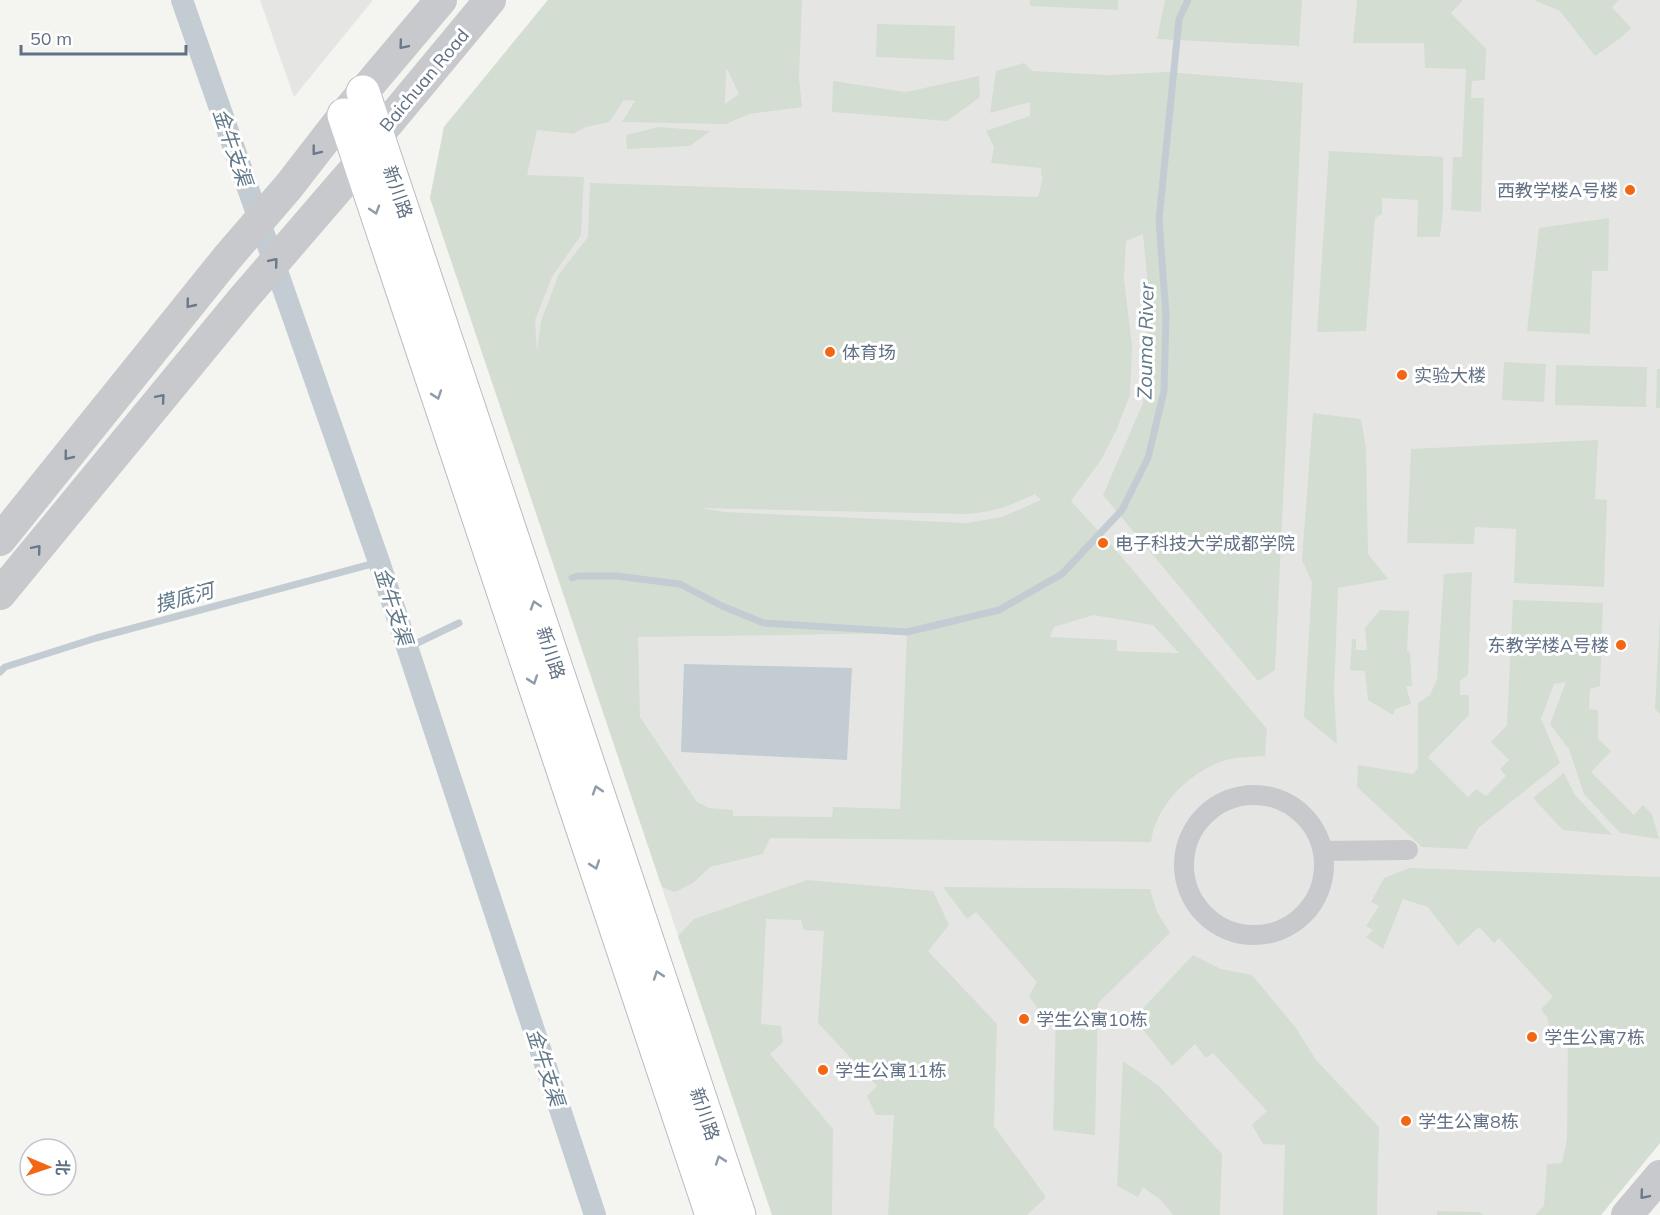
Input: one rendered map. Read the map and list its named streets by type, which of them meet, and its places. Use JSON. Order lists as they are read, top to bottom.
{
  "streets": {
    "main road": ["新川路"],
    "street": ["Baichuan Road"]
  },
  "crossings": [
    ["Baichuan Road", "新川路"]
  ],
  "water": ["金牛支渠", "Zouma River", "摸底河"],
  "places": [
    "西教学楼A号楼",
    "体育场",
    "实验大楼",
    "电子科技大学成都学院",
    "东教学楼A号楼",
    "学生公寓10栋",
    "学生公寓7栋",
    "学生公寓11栋",
    "学生公寓8栋"
  ],
  "scale_bar": "50 m",
  "north": "right"
}
